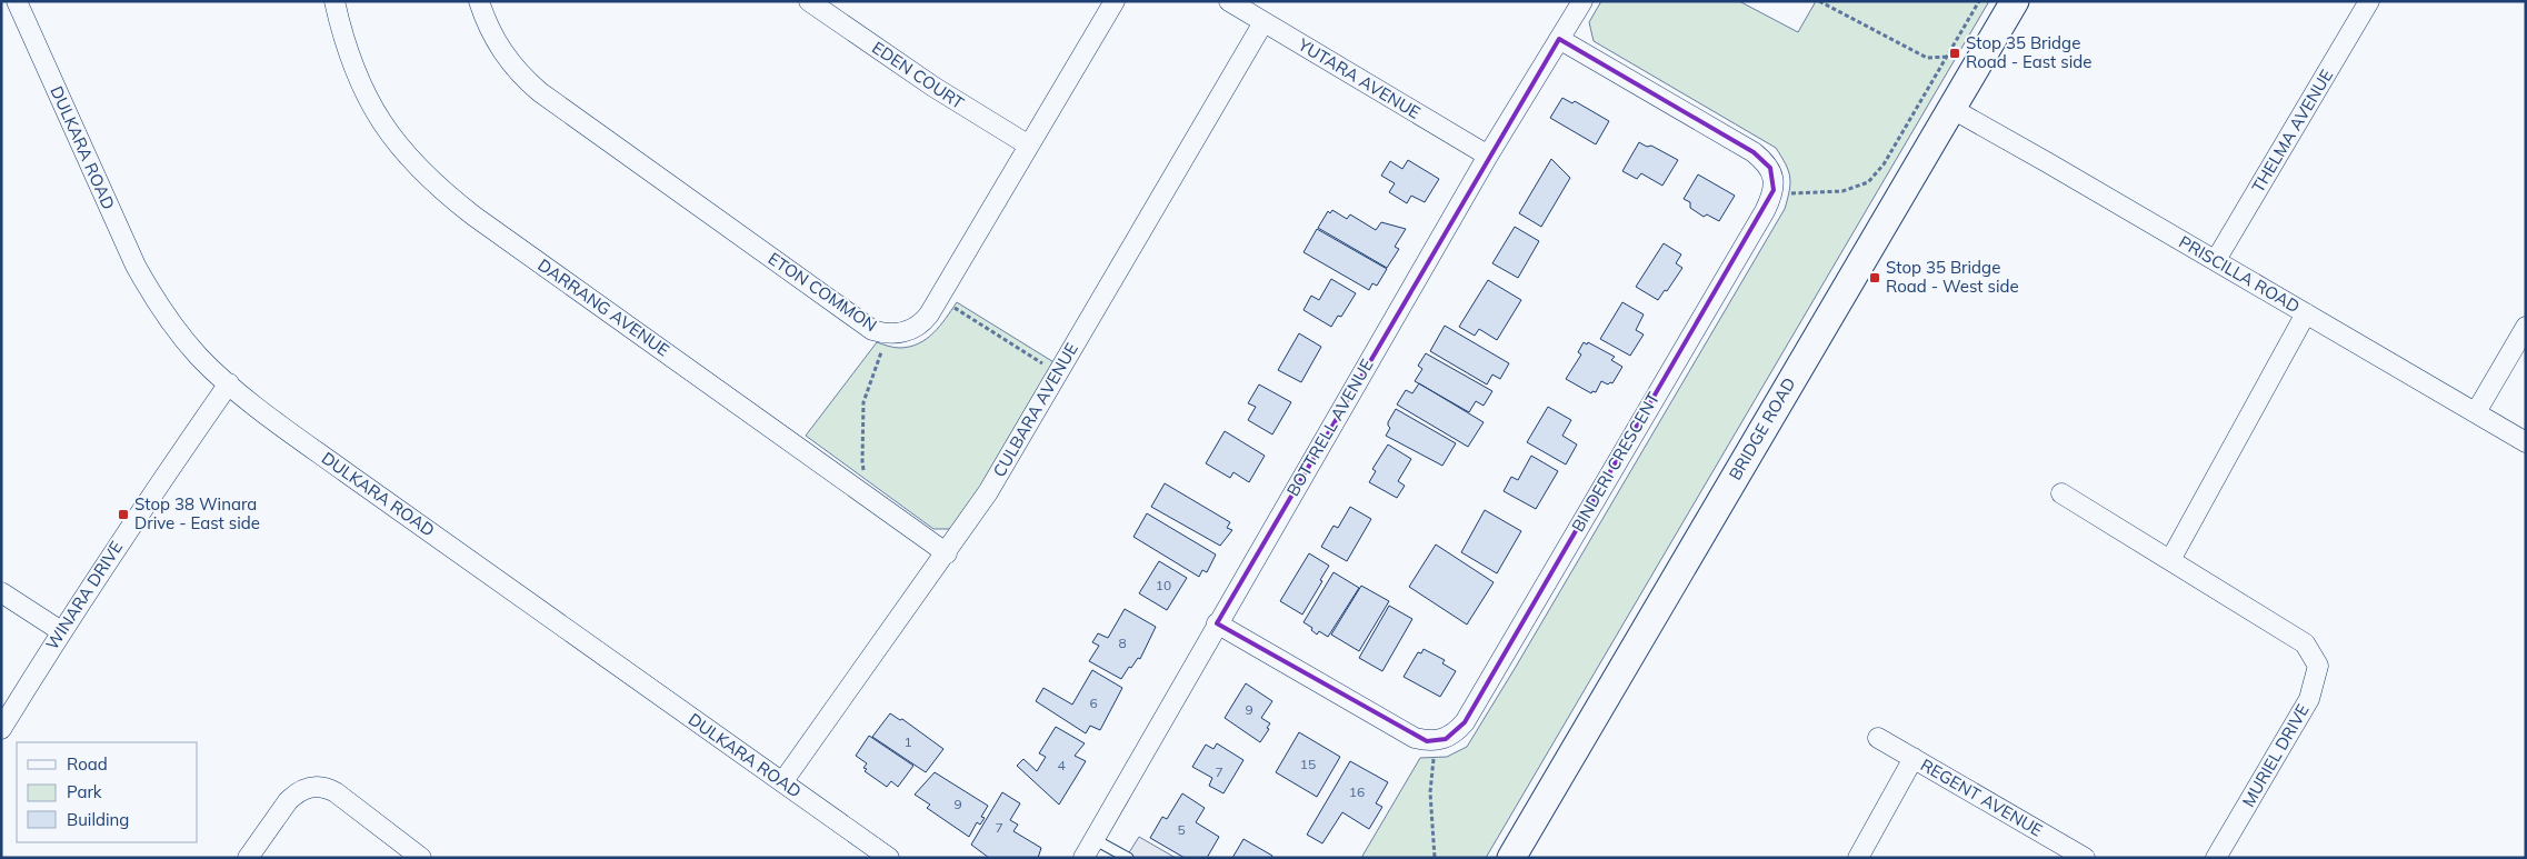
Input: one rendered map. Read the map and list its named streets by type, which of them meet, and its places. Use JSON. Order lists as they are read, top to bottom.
{
  "streets": {
    "main road": ["BRIDGE ROAD"],
    "street": [
      "EDEN COURT",
      "YUTARA AVENUE",
      "THELMA AVENUE",
      "DULKARA ROAD",
      "PRISCILLA ROAD",
      "ETON COMMON",
      "DARRANG AVENUE",
      "CULBARA AVENUE",
      "BOTTRELL AVENUE",
      "BINDERI CRESCENT",
      "WINARA DRIVE",
      "MURIEL DRIVE",
      "REGENT AVENUE"
    ]
  },
  "crossings": [
    ["EDEN COURT", "ETON COMMON"],
    ["YUTARA AVENUE", "CULBARA AVENUE"],
    ["YUTARA AVENUE", "BOTTRELL AVENUE"],
    ["THELMA AVENUE", "PRISCILLA ROAD"],
    ["DULKARA ROAD", "CULBARA AVENUE"],
    ["DULKARA ROAD", "WINARA DRIVE"],
    ["PRISCILLA ROAD", "BRIDGE ROAD"],
    ["DARRANG AVENUE", "CULBARA AVENUE"]
  ],
  "places": {
    "transit": ["Stop 35 Bridge Road - East side", "Stop 35 Bridge Road - West side", "Stop 38 Winara Drive - East side"]
  },
  "house_numbers": [
    "10",
    "8",
    "6",
    "9",
    "1",
    "15",
    "4",
    "7",
    "16",
    "9",
    "7",
    "5"
  ],
  "legend": ["Road", "Park", "Building"]
}
